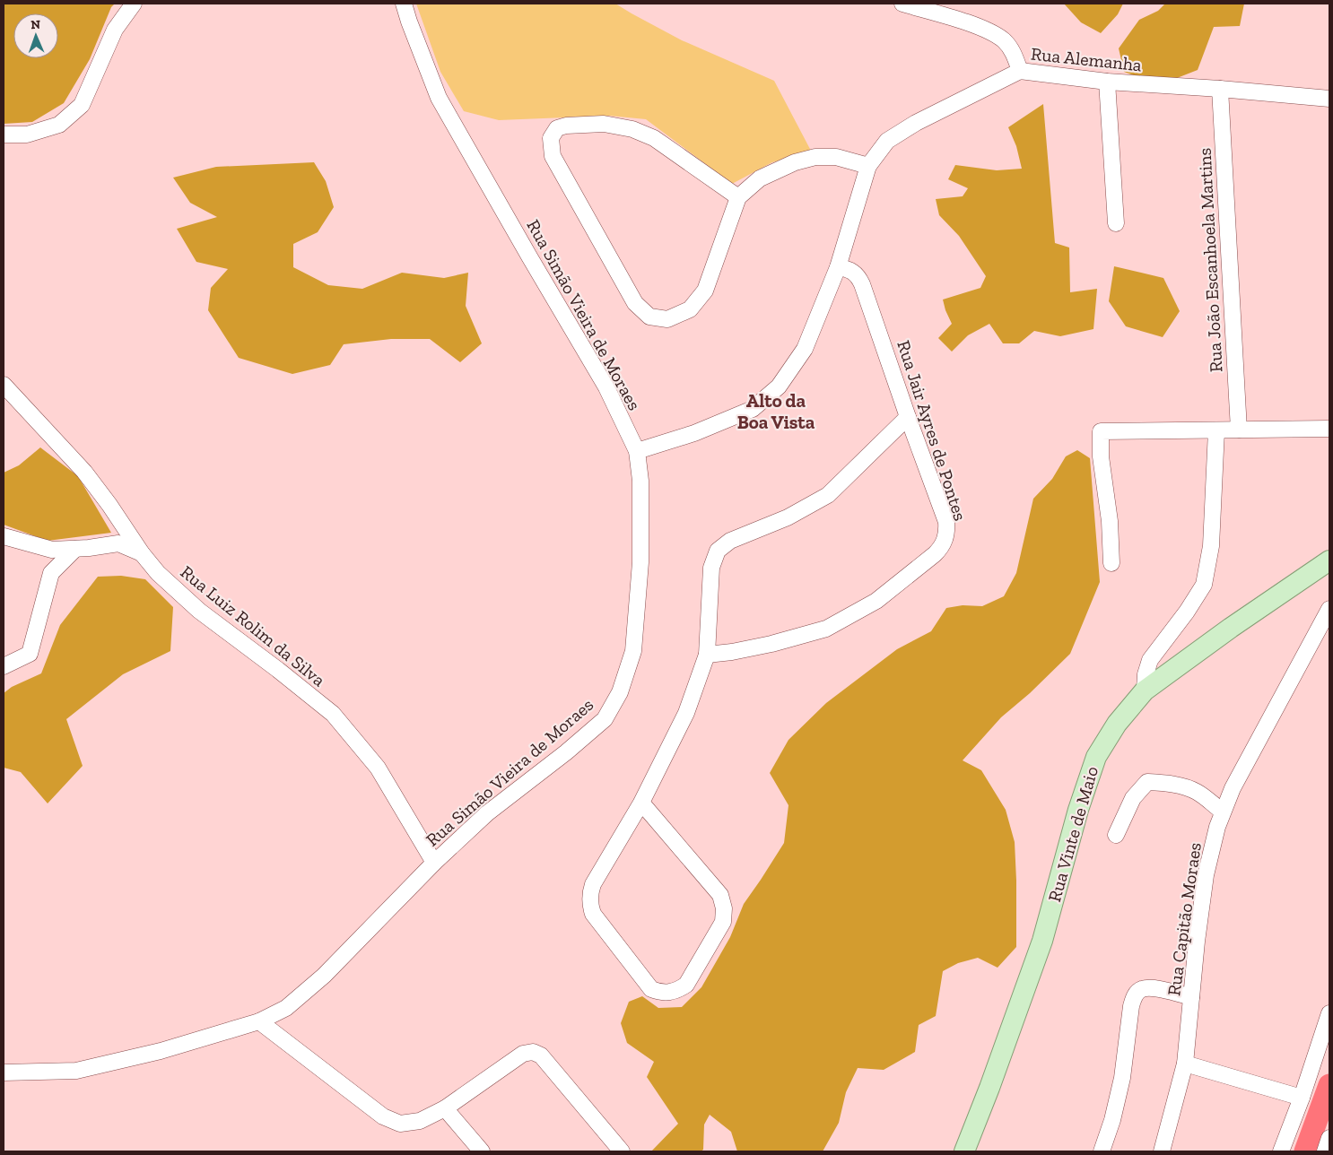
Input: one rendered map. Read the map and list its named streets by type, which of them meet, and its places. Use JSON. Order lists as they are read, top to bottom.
{
  "streets": {
    "main road": ["Rua Vinte de Maio"],
    "street": [
      "Rua Alemanha",
      "Rua João Escanhoela Martins",
      "Rua Simão Vieira de Moraes",
      "Rua Jair Ayres de Pontes",
      "Rua Luiz Rolim da Silva",
      "Rua Capitão Moraes"
    ]
  },
  "crossings": [
    ["Rua Alemanha", "Rua João Escanhoela Martins"],
    ["Rua Simão Vieira de Moraes", "Rua Luiz Rolim da Silva"]
  ],
  "districts": ["Alto da Boa Vista"],
  "north": "top"
}
